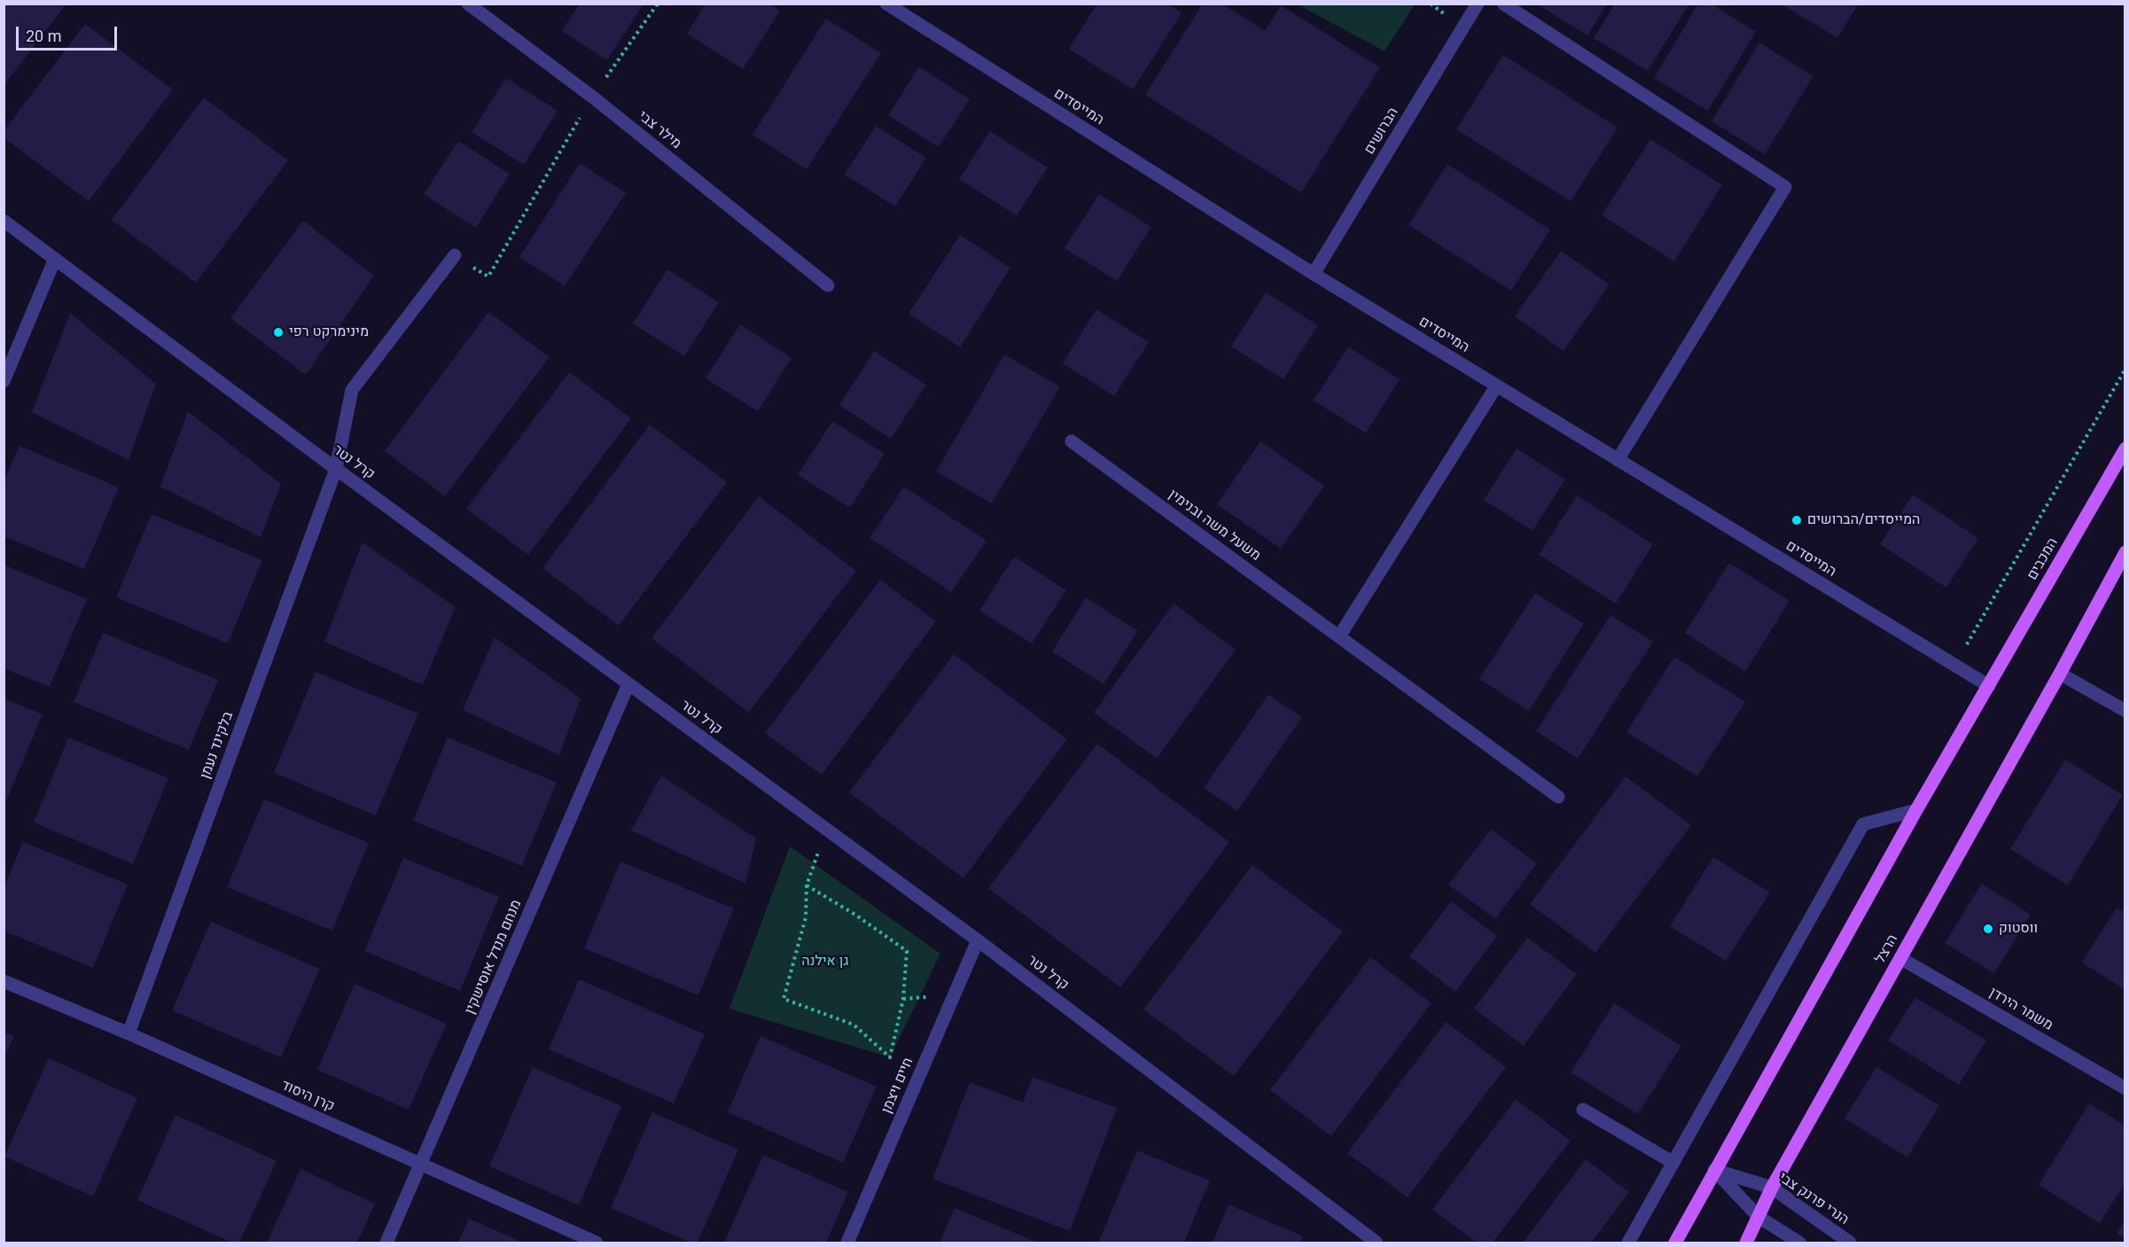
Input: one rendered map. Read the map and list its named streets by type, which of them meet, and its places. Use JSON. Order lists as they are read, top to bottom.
{
  "streets": {
    "main road": ["המכבים", "הרצל"],
    "street": [
      "המייסדים",
      "מילר צבי",
      "הברושים",
      "קרל נטר",
      "משעל משה ובנימין",
      "בלקינד נעמן",
      "מנחם מנדל אוסישקין",
      "משמר הירדן",
      "חיים ויצמן",
      "קרן היסוד",
      "הנרי פרנק צבי"
    ]
  },
  "crossings": [
    ["המייסדים", "הברושים"],
    ["המייסדים", "המכבים"],
    ["קרל נטר", "בלקינד נעמן"],
    ["קרל נטר", "מנחם מנדל אוסישקין"],
    ["קרל נטר", "חיים ויצמן"],
    ["בלקינד נעמן", "קרן היסוד"],
    ["הרצל", "משמר הירדן"],
    ["הרצל", "הנרי פרנק צבי"],
    ["מנחם מנדל אוסישקין", "קרן היסוד"]
  ],
  "parks": ["גן אילנה"],
  "places": ["מינימרקט רפי", "המייסדים/הברושים", "ווסטוק"],
  "scale_bar": "20 m"
}
